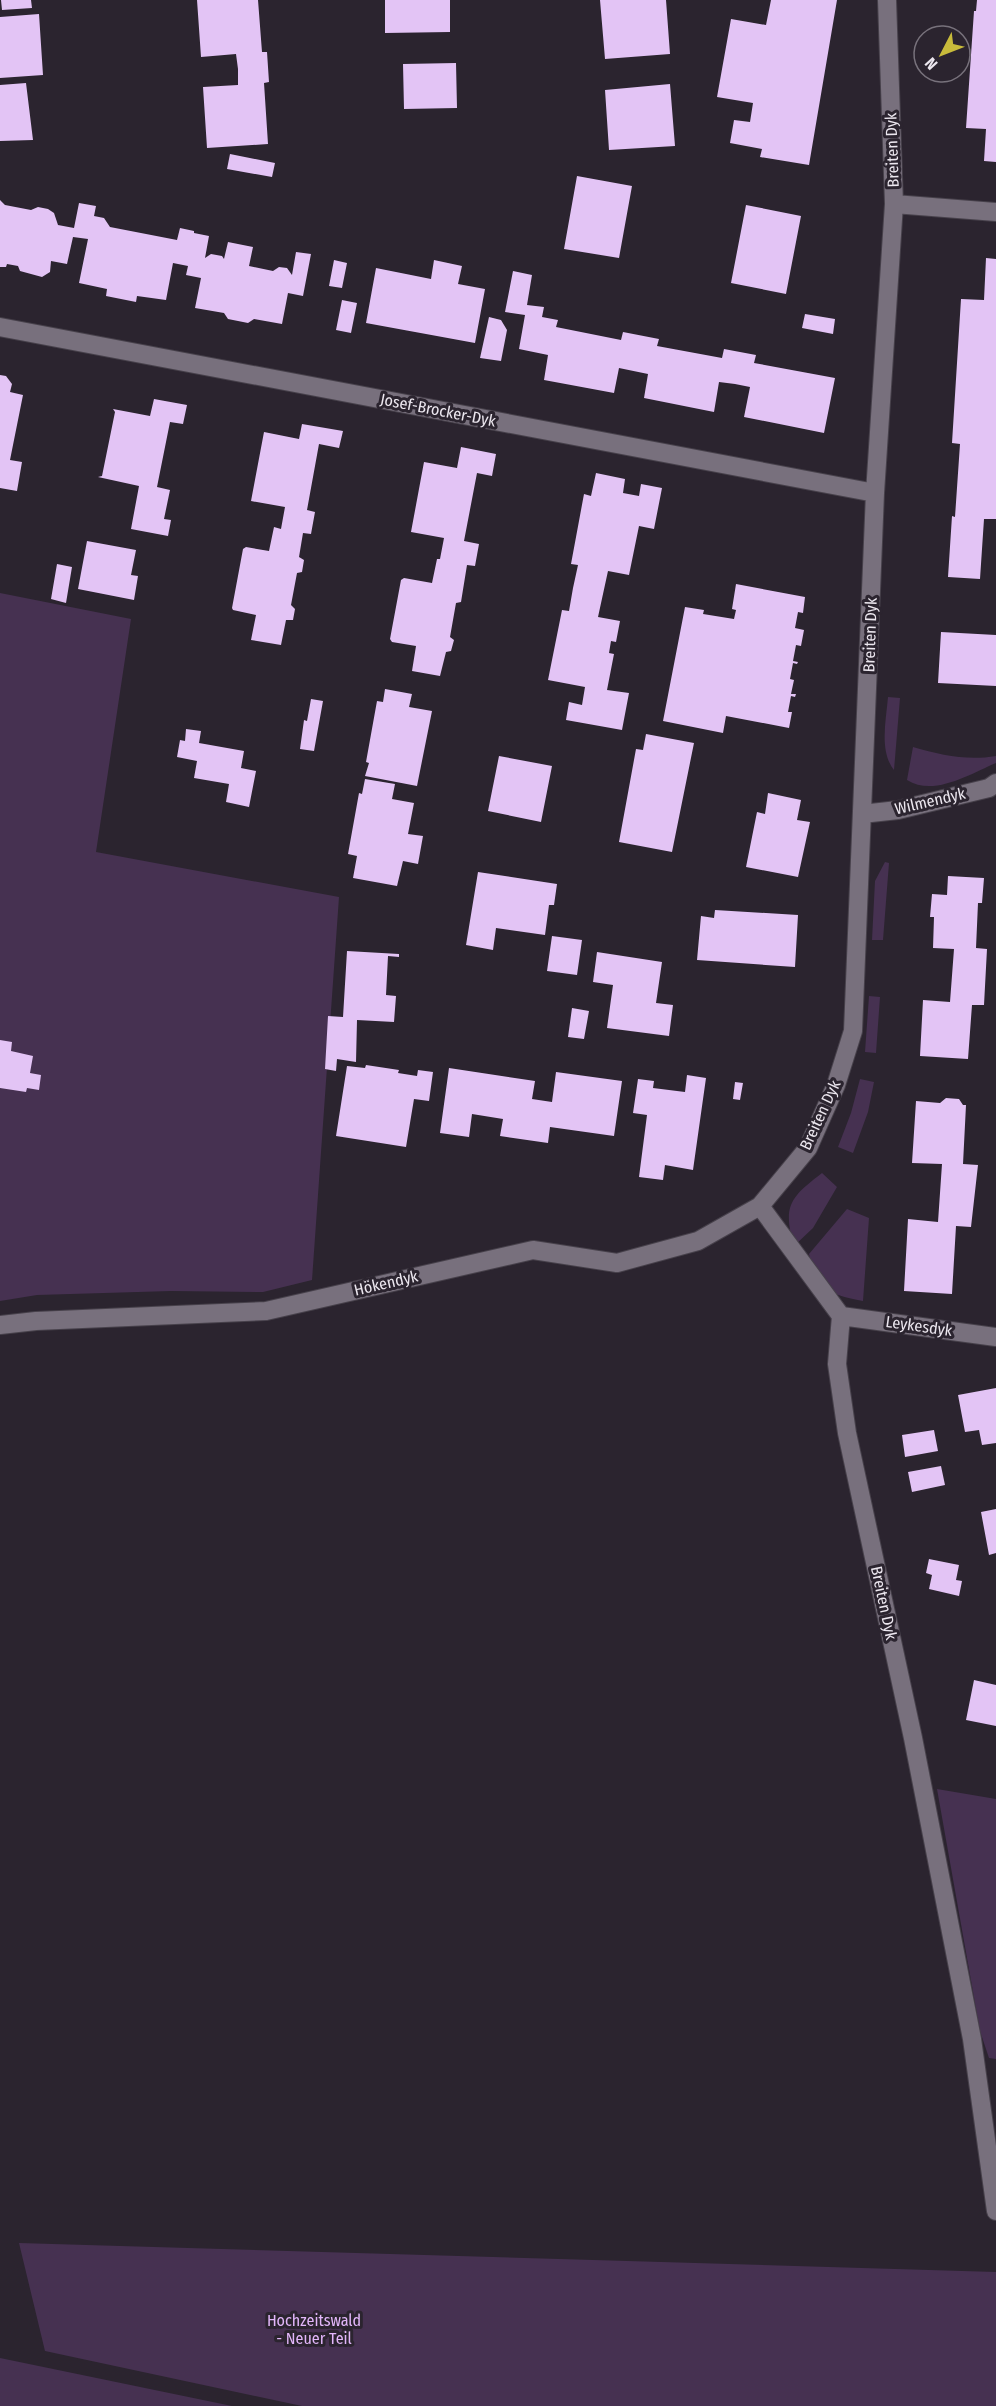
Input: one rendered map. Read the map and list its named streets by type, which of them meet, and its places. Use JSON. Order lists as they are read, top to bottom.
{
  "streets": {
    "street": [
      "Breiten Dyk",
      "Josef-Brocker-Dyk",
      "Wilmendyk",
      "Hökendyk",
      "Leykesdyk"
    ]
  },
  "crossings": [
    ["Breiten Dyk", "Josef-Brocker-Dyk"],
    ["Breiten Dyk", "Wilmendyk"],
    ["Breiten Dyk", "Hökendyk"],
    ["Breiten Dyk", "Leykesdyk"]
  ],
  "parks": ["Hochzeitswald - Neuer Teil"],
  "north": "bottom left"
}
